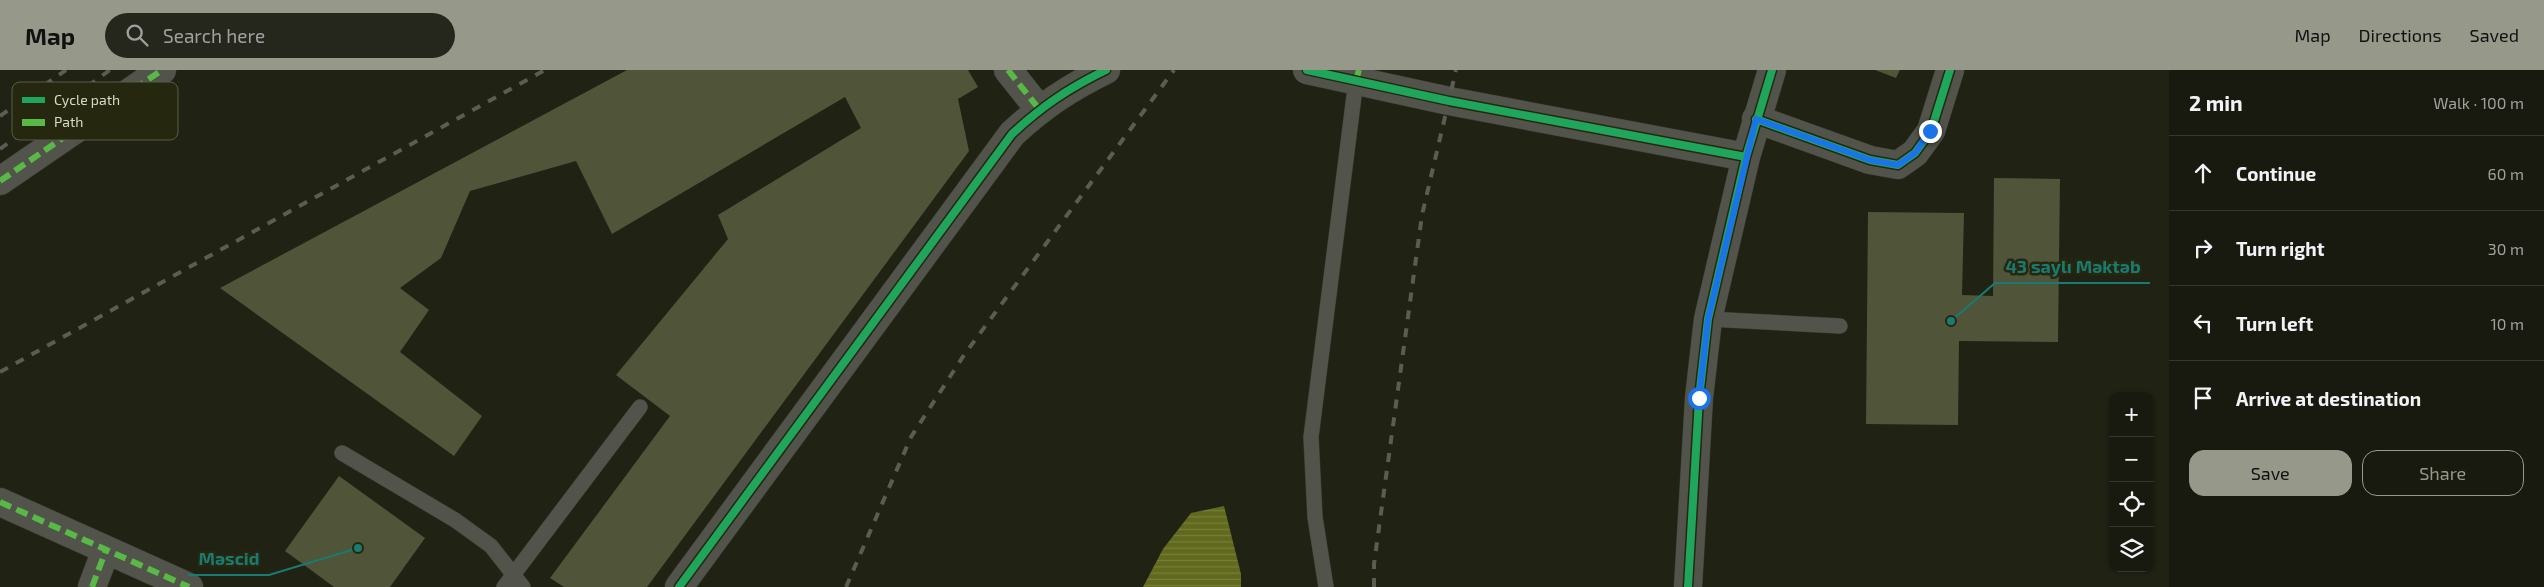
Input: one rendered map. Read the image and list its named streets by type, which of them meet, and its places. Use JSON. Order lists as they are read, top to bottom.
{
  "places": ["43 saylı Məktəb", "Məscid"],
  "legend": ["Cycle path", "Path"],
  "page": {
    "header": "Map",
    "search": "Search here",
    "nav": ["Map", "Directions", "Saved"],
    "heading": ["2 min", "Walk · 100 m"],
    "list": [
      ["Continue", "60 m"],
      ["Turn right", "30 m"],
      ["Turn left", "10 m"],
      "Arrive at destination"
    ],
    "map_buttons": ["+", "−"],
    "buttons": ["Save", "Share"]
  }
}
